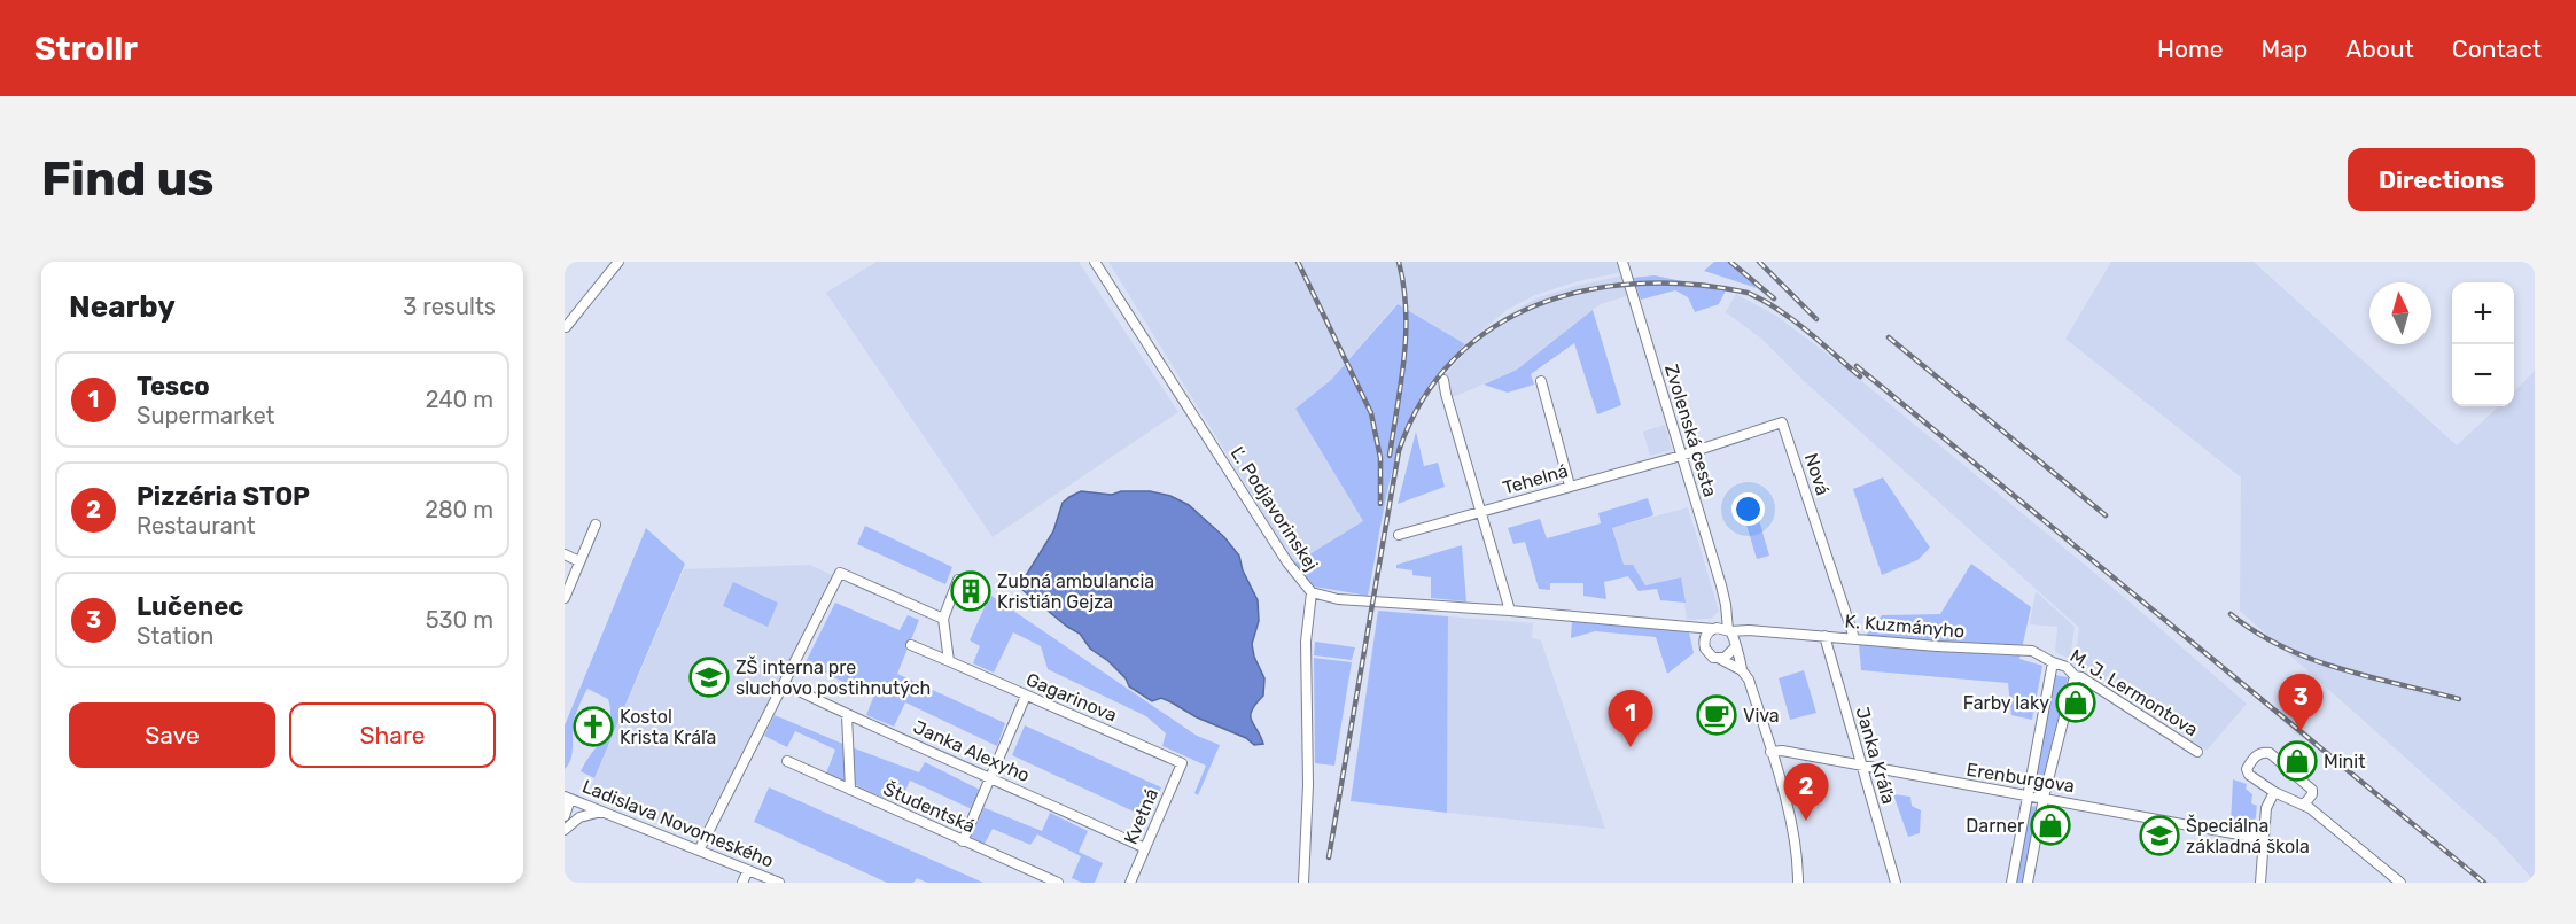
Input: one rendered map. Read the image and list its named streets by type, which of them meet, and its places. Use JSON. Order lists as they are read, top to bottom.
{
  "streets": {
    "street": [
      "Zvolenská cesta",
      "Nová",
      "Tehelná",
      "Ľ. Podjavorinskej",
      "K. Kuzmányho",
      "M. J. Lermontova",
      "Gagarinova",
      "Janka Alexyho",
      "Janka Kráľa",
      "Erenburgova",
      "Študentská",
      "Kvetná",
      "Ladislava Novomeského"
    ]
  },
  "crossings": [
    ["Zvolenská cesta", "Nová"],
    ["Zvolenská cesta", "Tehelná"],
    ["Zvolenská cesta", "Ľ. Podjavorinskej"],
    ["Zvolenská cesta", "K. Kuzmányho"],
    ["Zvolenská cesta", "Erenburgova"],
    ["Nová", "Tehelná"],
    ["Nová", "K. Kuzmányho"],
    ["Ľ. Podjavorinskej", "K. Kuzmányho"],
    ["K. Kuzmányho", "M. J. Lermontova"],
    ["K. Kuzmányho", "Janka Kráľa"],
    ["Gagarinova", "Kvetná"],
    ["Janka Alexyho", "Kvetná"],
    ["Janka Kráľa", "Erenburgova"]
  ],
  "places": {
    "building": ["Zubná ambulancia Kristián Gejza"],
    "school or university": ["ZŠ interna pre sluchovo postihnutých", "Špeciálna základná škola"],
    "shop": ["Farby laky", "Minit", "Darner"],
    "cafe": ["Viva"],
    "church": ["Kostol Krista Kráľa"]
  },
  "north": "top",
  "page": {
    "header": "Strollr",
    "nav": [
      "Home",
      "Map",
      "About",
      "Contact"
    ],
    "buttons": [
      "Directions",
      ["Save", "Share"]
    ],
    "title": "Find us",
    "heading": ["Nearby", "3 results"],
    "map_buttons": ["+", "−"],
    "list": [
      {
        "mark": "1",
        "name": "Tesco",
        "note": "Supermarket",
        "value": "240 m"
      },
      {
        "mark": "2",
        "name": "Pizzéria STOP",
        "note": "Restaurant",
        "value": "280 m"
      },
      {
        "mark": "3",
        "name": "Lučenec",
        "note": "Station",
        "value": "530 m"
      }
    ],
    "pins": ["3", "1", "2"]
  }
}
